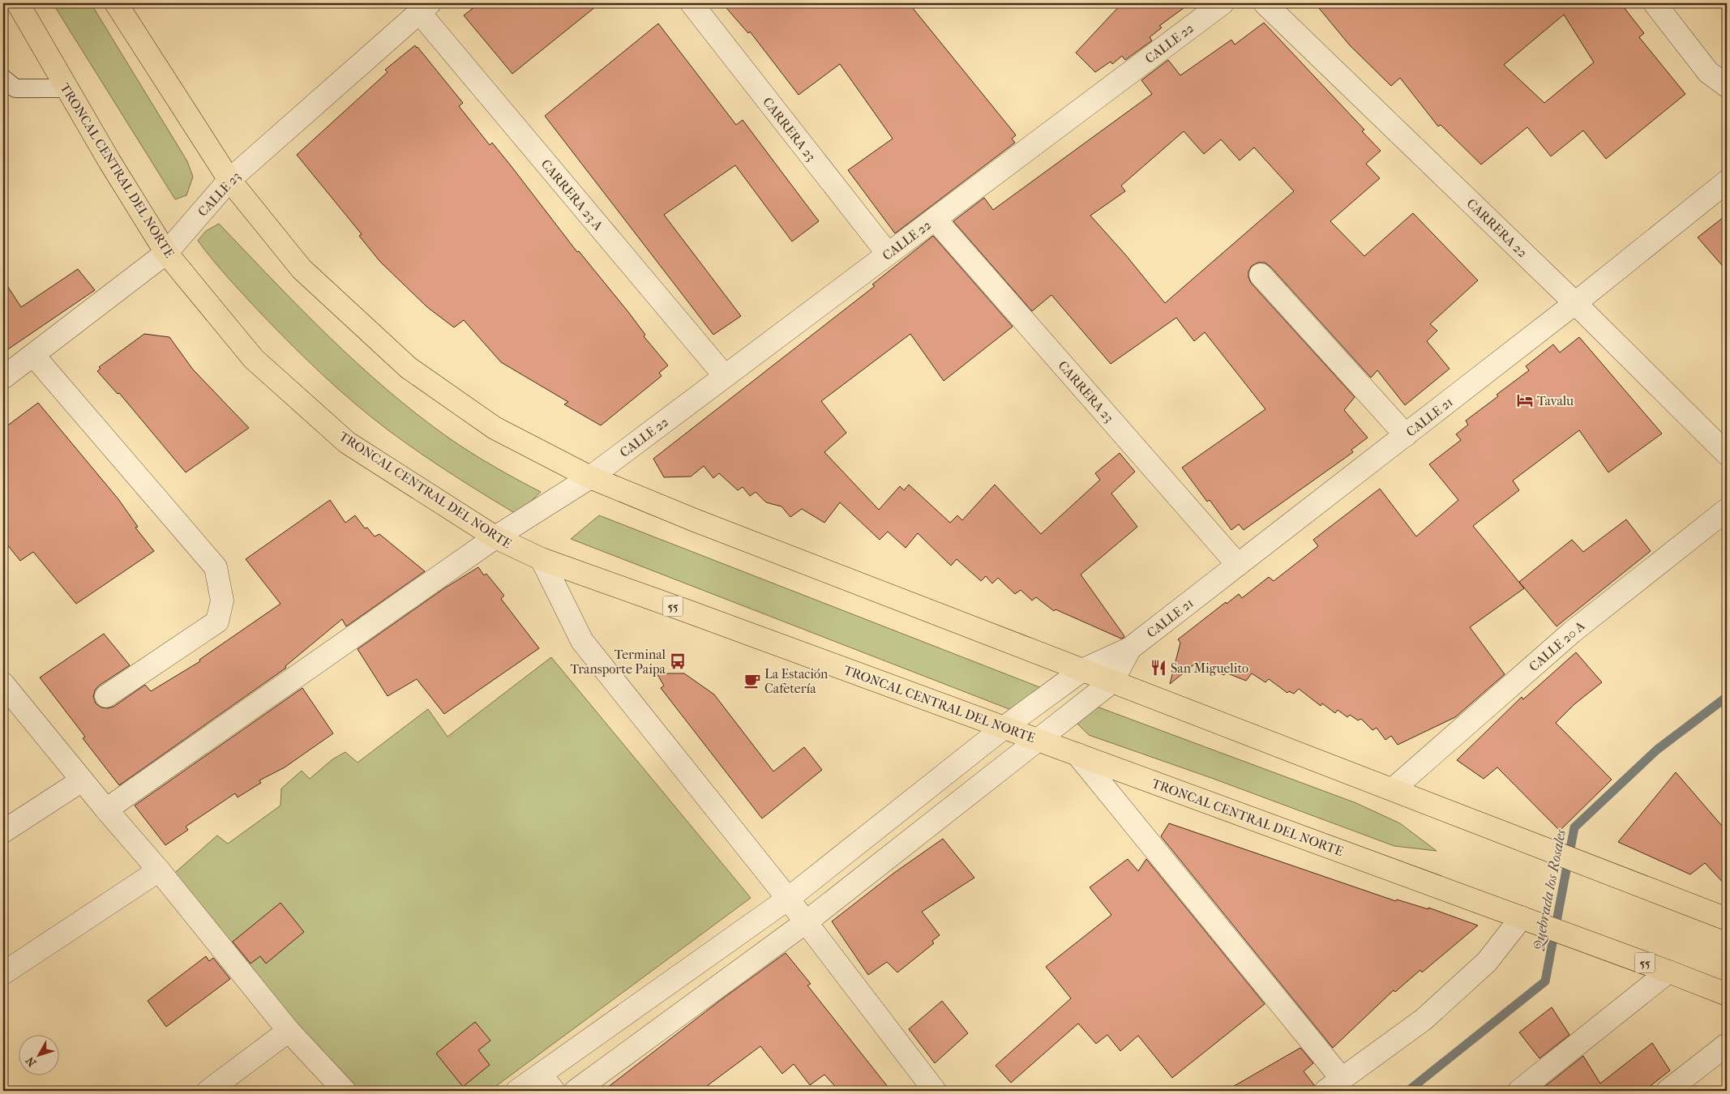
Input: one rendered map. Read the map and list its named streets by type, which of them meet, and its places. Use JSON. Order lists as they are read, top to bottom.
{
  "streets": {
    "highway": ["TRONCAL CENTRAL DEL NORTE", "55"],
    "street": [
      "CALLE 22",
      "CARRERA 23",
      "CALLE 23",
      "CARRERA 23 A",
      "CARRERA 22",
      "CALLE 21",
      "CALLE 20 A"
    ]
  },
  "crossings": [
    ["CALLE 22", "CARRERA 23"],
    ["CALLE 22", "TRONCAL CENTRAL DEL NORTE"],
    ["CALLE 22", "CARRERA 23 A"],
    ["CARRERA 23", "CALLE 21"],
    ["TRONCAL CENTRAL DEL NORTE", "CALLE 23"],
    ["CALLE 23", "CARRERA 23 A"],
    ["CARRERA 22", "CALLE 21"]
  ],
  "water": ["Quebrada los Rosales"],
  "places": {
    "hotel": ["Tavalu"],
    "bus stop": ["Terminal Transporte Paipa"],
    "restaurant": ["San Miguelito"],
    "cafe": ["La Estación Cafetería"]
  },
  "north": "bottom left"
}
